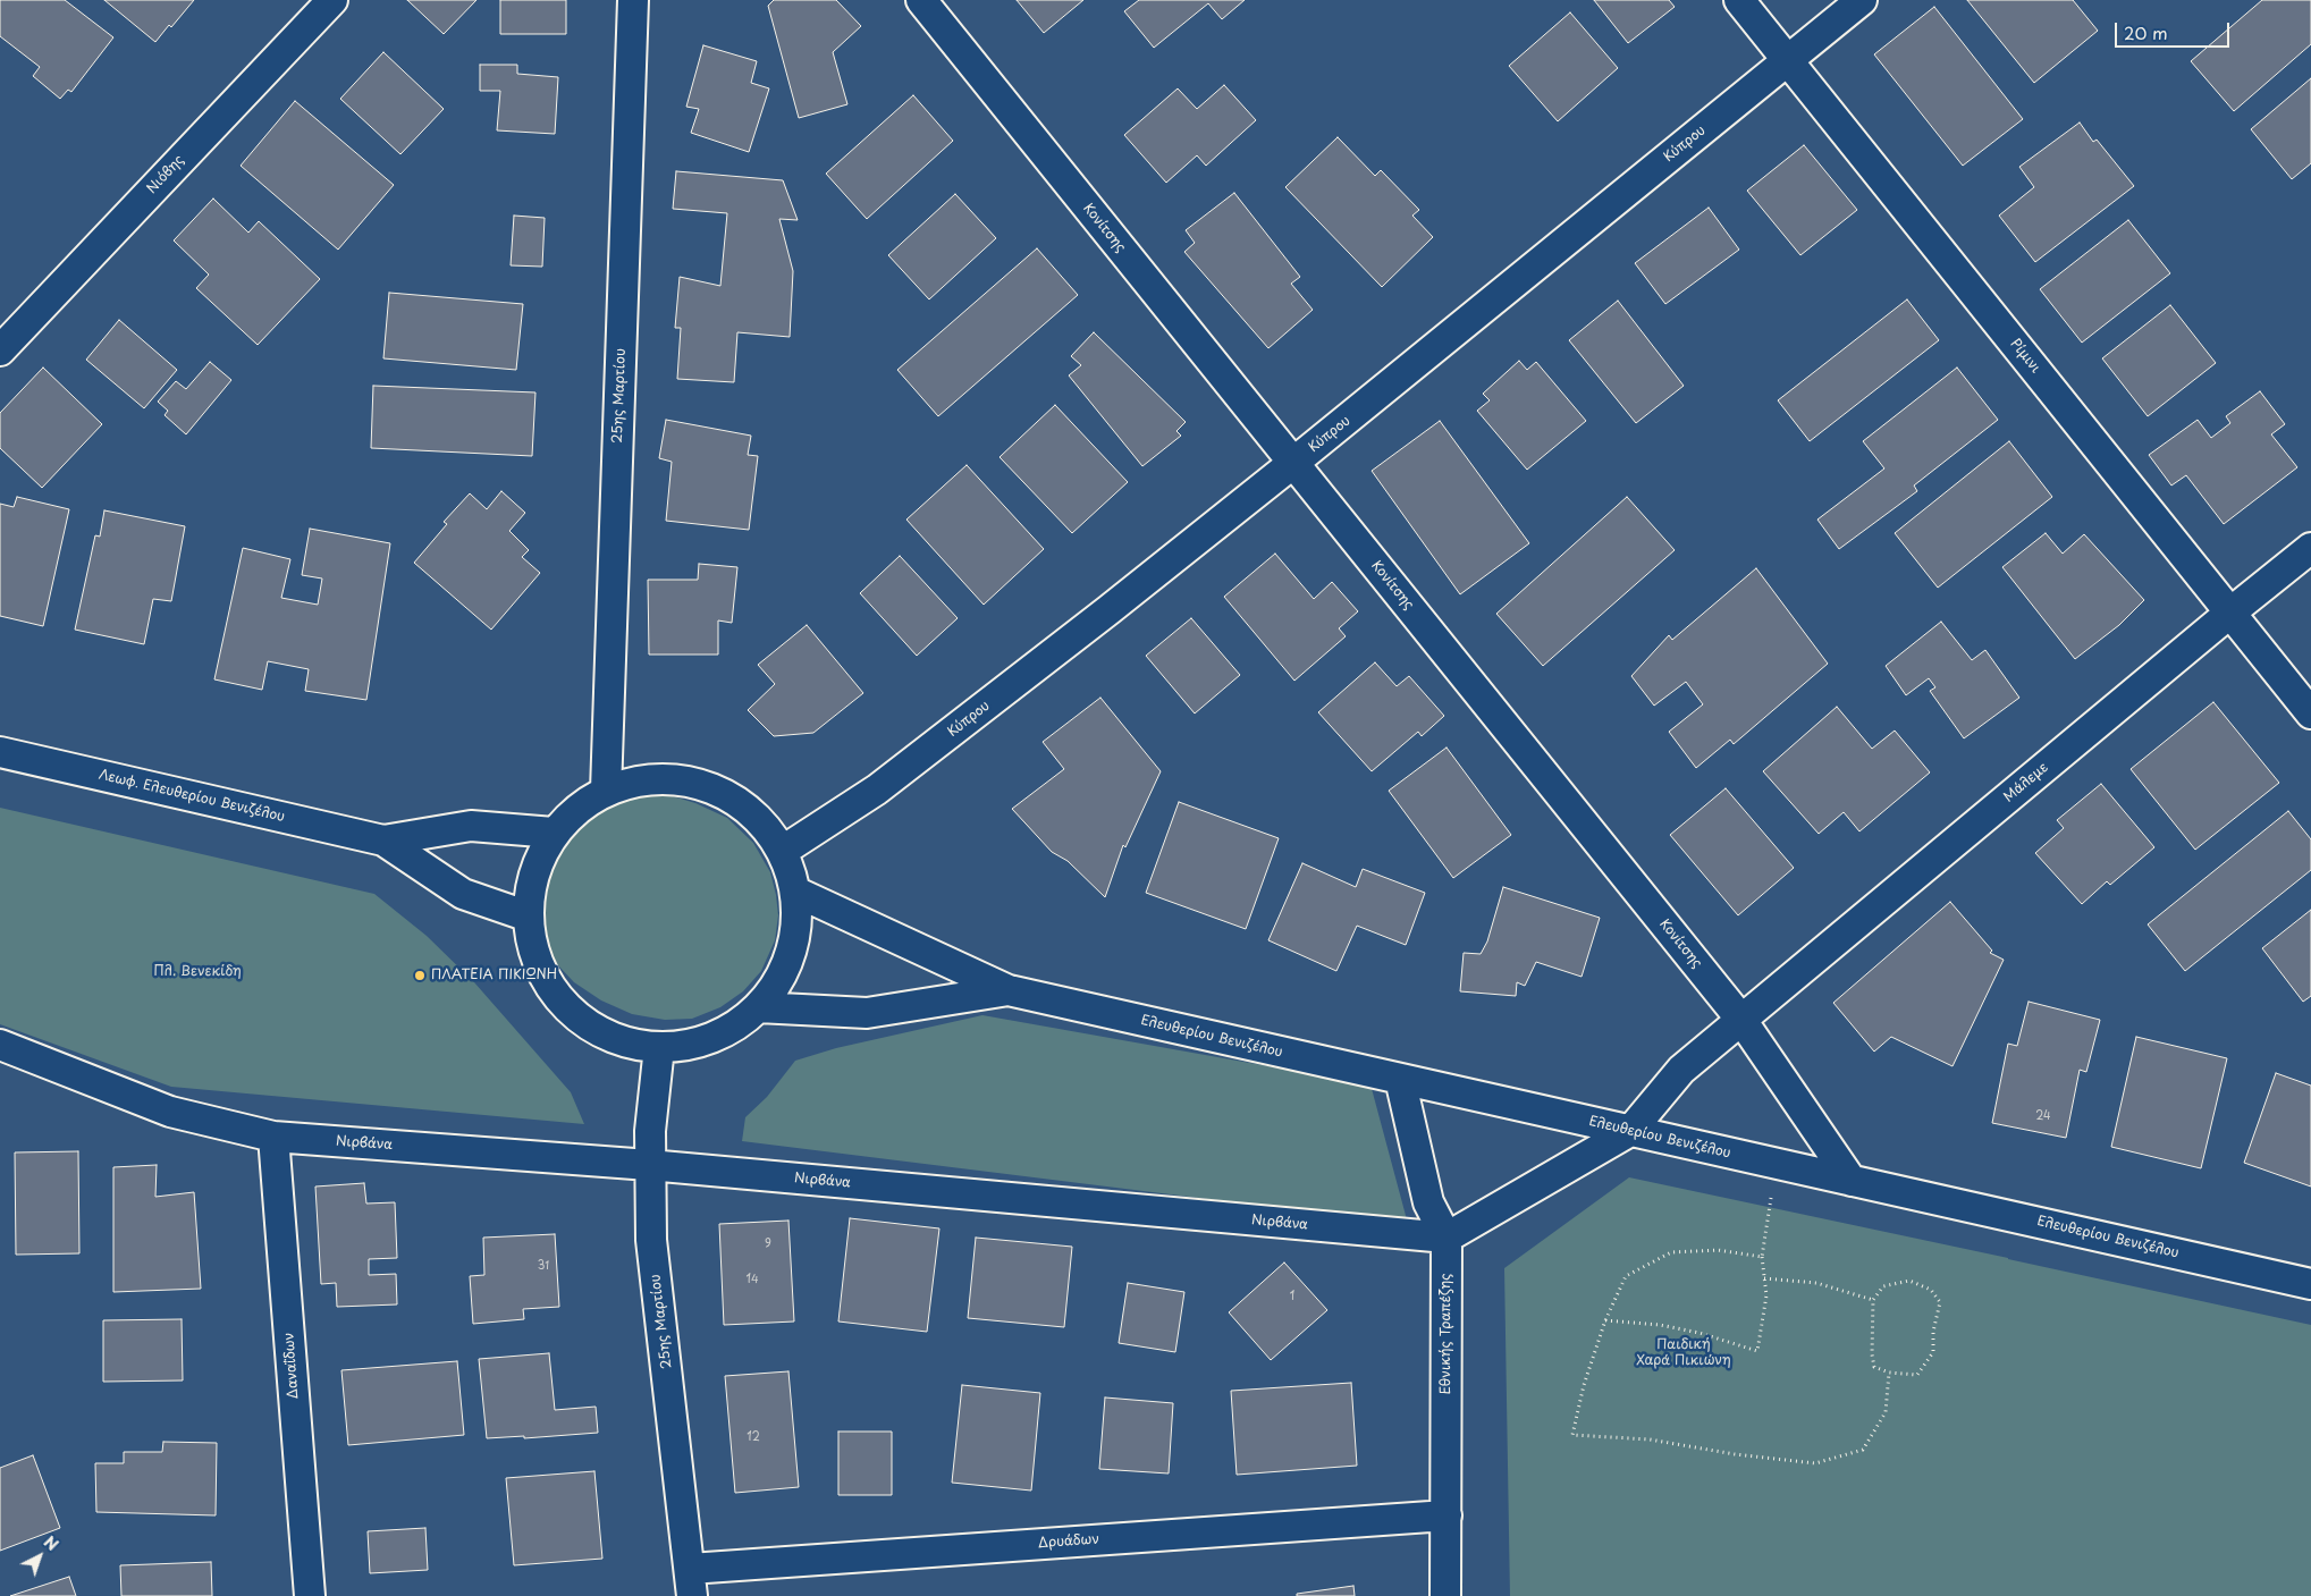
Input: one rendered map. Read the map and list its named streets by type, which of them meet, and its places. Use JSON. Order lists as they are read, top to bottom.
{
  "streets": {
    "street": [
      "Κύπρου",
      "Νιόβης",
      "Κονίτσης",
      "Ρίμινι",
      "25ης Μαρτίου",
      "Μάλεμε",
      "Λεωφ. Ελευθερίου Βενιζέλου",
      "Ελευθερίου Βενιζέλου",
      "Νιρβάνα",
      "Εθνικής Τραπέζης",
      "Δαναΐδων",
      "Δρυάδων"
    ]
  },
  "crossings": [
    ["Κύπρου", "Κονίτσης"],
    ["Κύπρου", "Ρίμινι"],
    ["Κονίτσης", "Μάλεμε"],
    ["Κονίτσης", "Ελευθερίου Βενιζέλου"],
    ["Ρίμινι", "Μάλεμε"],
    ["25ης Μαρτίου", "Νιρβάνα"],
    ["25ης Μαρτίου", "Δρυάδων"],
    ["Μάλεμε", "Ελευθερίου Βενιζέλου"],
    ["Ελευθερίου Βενιζέλου", "Εθνικής Τραπέζης"],
    ["Νιρβάνα", "Εθνικής Τραπέζης"],
    ["Νιρβάνα", "Δαναΐδων"],
    ["Εθνικής Τραπέζης", "Δρυάδων"]
  ],
  "parks": ["Πλ. Βενεκίδη", "Παιδική Χαρά Πικιώνη"],
  "places": ["ΠΛΑΤΕΙΑ ΠΙΚΙΩΝΗ"],
  "house_numbers": [
    "24",
    "9",
    "31",
    "14",
    "1",
    "12"
  ],
  "scale_bar": "20 m",
  "north": "top right"
}
